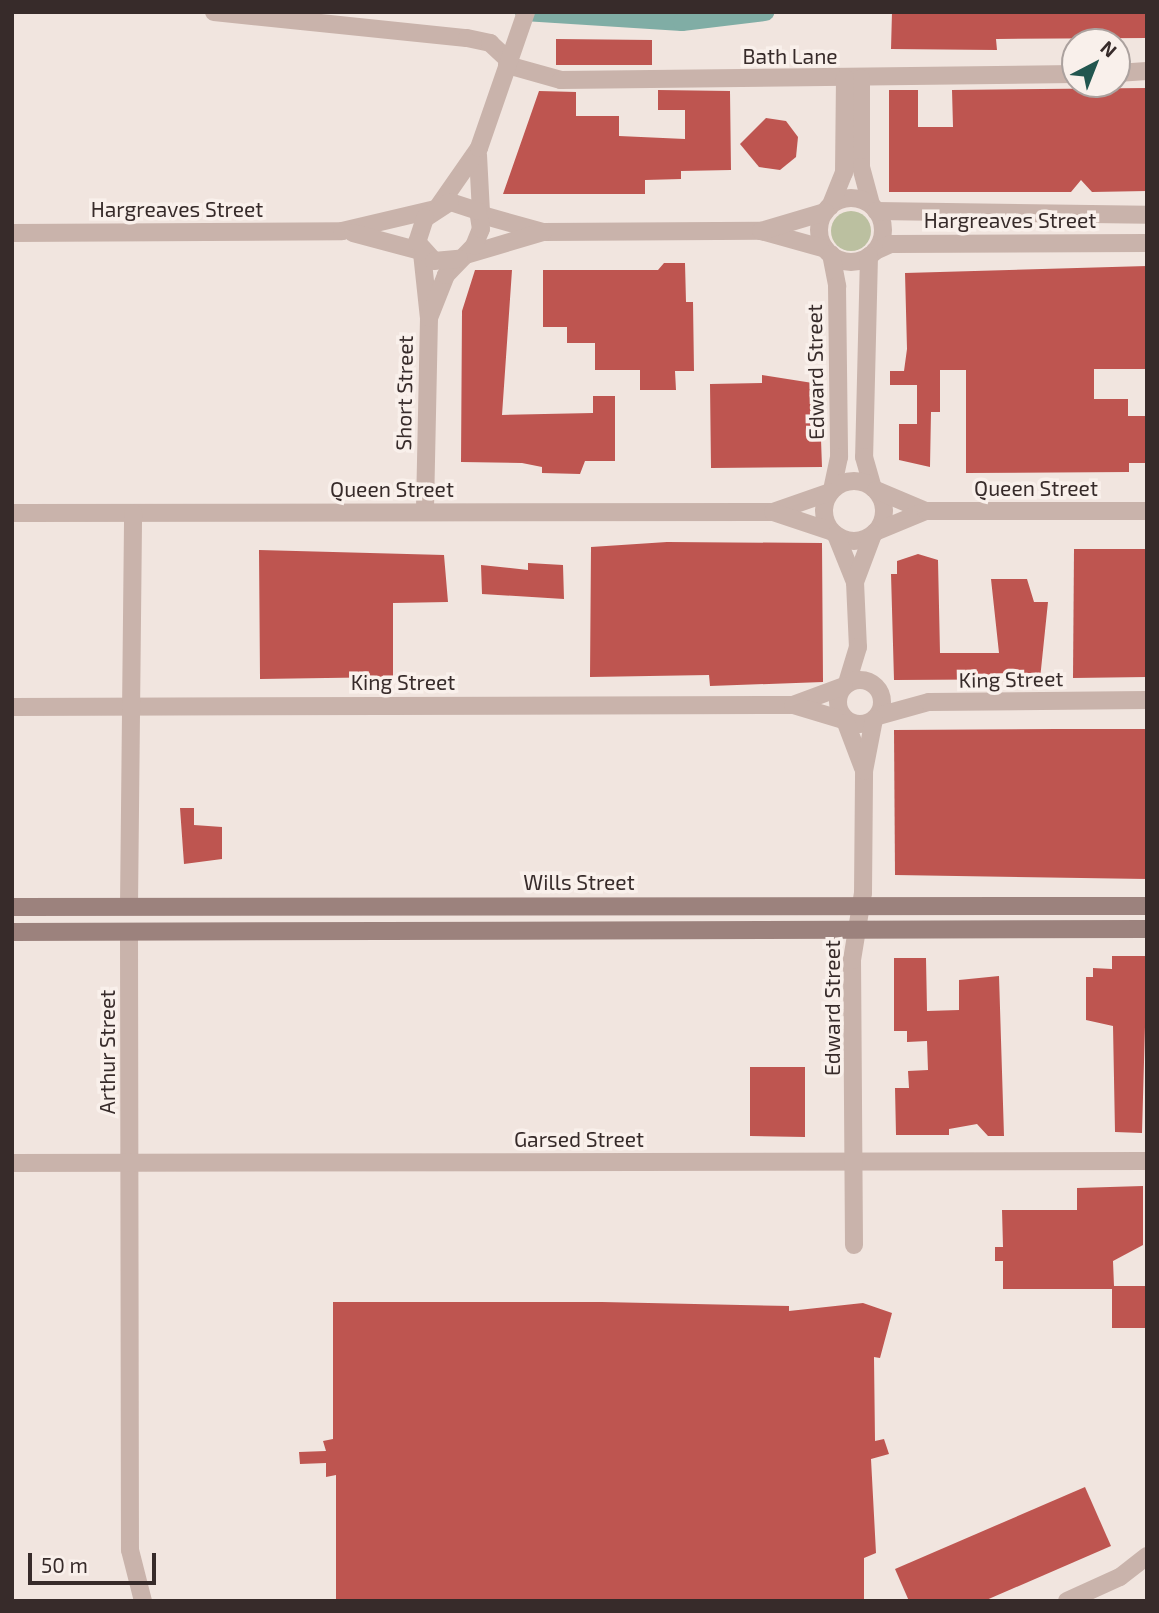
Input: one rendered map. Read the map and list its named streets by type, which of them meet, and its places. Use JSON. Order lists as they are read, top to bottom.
{
  "streets": {
    "main road": ["Wills Street", "Arthur Street"],
    "street": [
      "Bath Lane",
      "Hargreaves Street",
      "Edward Street",
      "Short Street",
      "Queen Street",
      "King Street",
      "Garsed Street"
    ]
  },
  "crossings": [
    ["Hargreaves Street", "Edward Street"],
    ["Hargreaves Street", "Short Street"],
    ["Edward Street", "Queen Street"],
    ["Edward Street", "King Street"],
    ["Edward Street", "Wills Street"],
    ["Edward Street", "Garsed Street"],
    ["Short Street", "Queen Street"],
    ["Queen Street", "Arthur Street"],
    ["King Street", "Arthur Street"],
    ["Wills Street", "Arthur Street"],
    ["Arthur Street", "Garsed Street"]
  ],
  "scale_bar": "50 m",
  "north": "top right"
}
